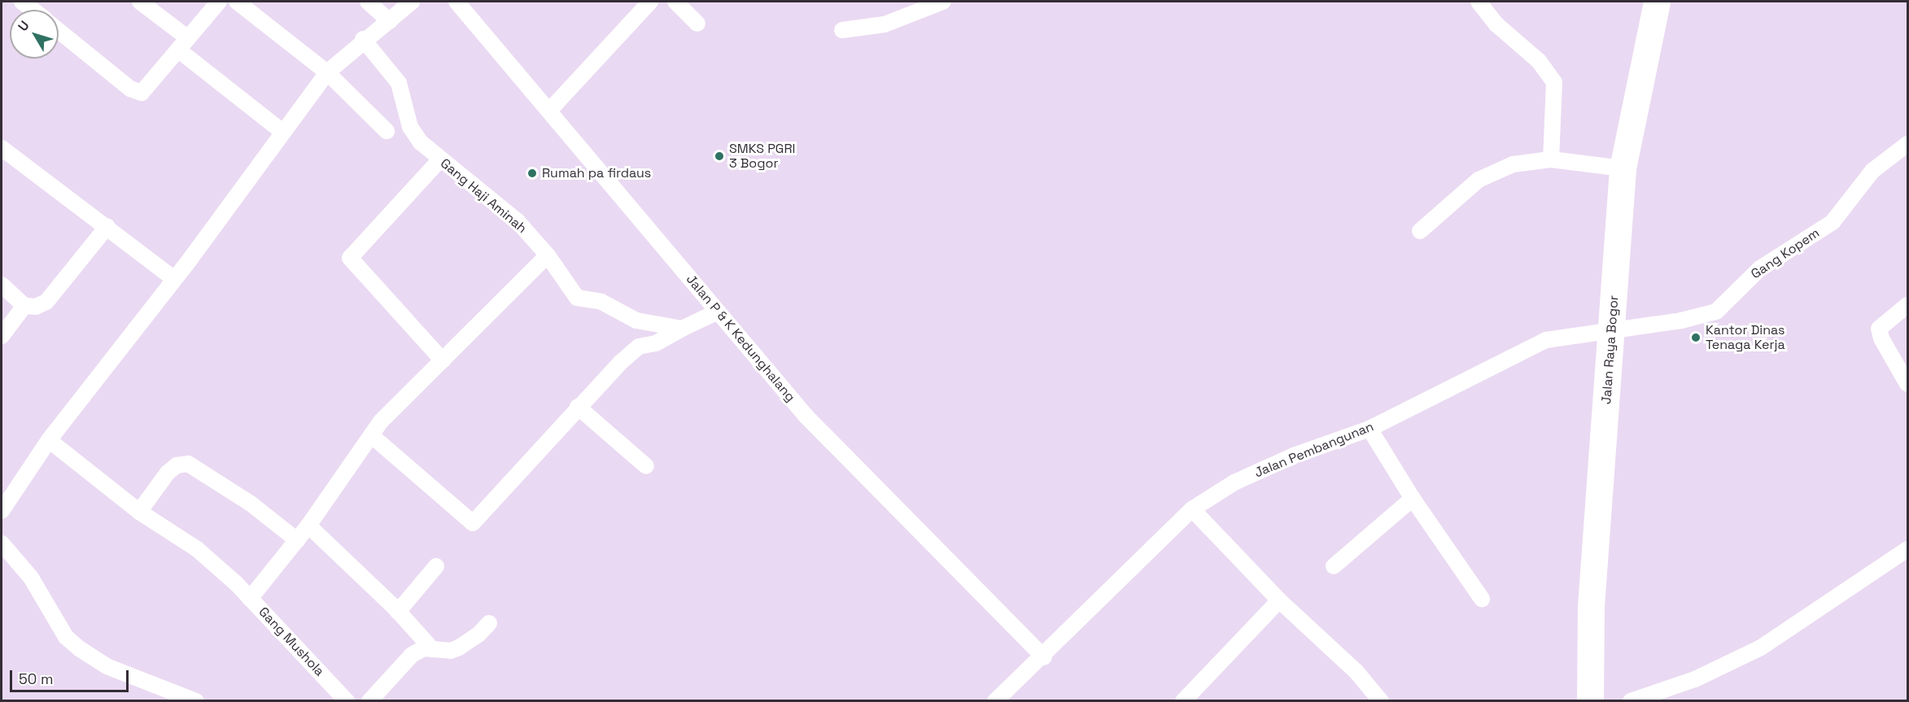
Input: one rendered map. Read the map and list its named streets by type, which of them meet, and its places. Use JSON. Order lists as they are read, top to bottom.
{
  "streets": {
    "highway": ["Jalan Raya Bogor"],
    "street": [
      "Gang Haji Aminah",
      "Gang Kopem",
      "Jalan P & K Kedunghalang",
      "Jalan Pembangunan",
      "Gang Mushola"
    ]
  },
  "crossings": [
    ["Gang Kopem", "Jalan Raya Bogor"],
    ["Gang Kopem", "Jalan Pembangunan"],
    ["Jalan P & K Kedunghalang", "Jalan Pembangunan"],
    ["Jalan Raya Bogor", "Jalan Pembangunan"]
  ],
  "places": ["SMKS PGRI 3 Bogor", "Rumah pa firdaus", "Kantor Dinas Tenaga Kerja"],
  "scale_bar": "50 m",
  "north": "top left"
}
